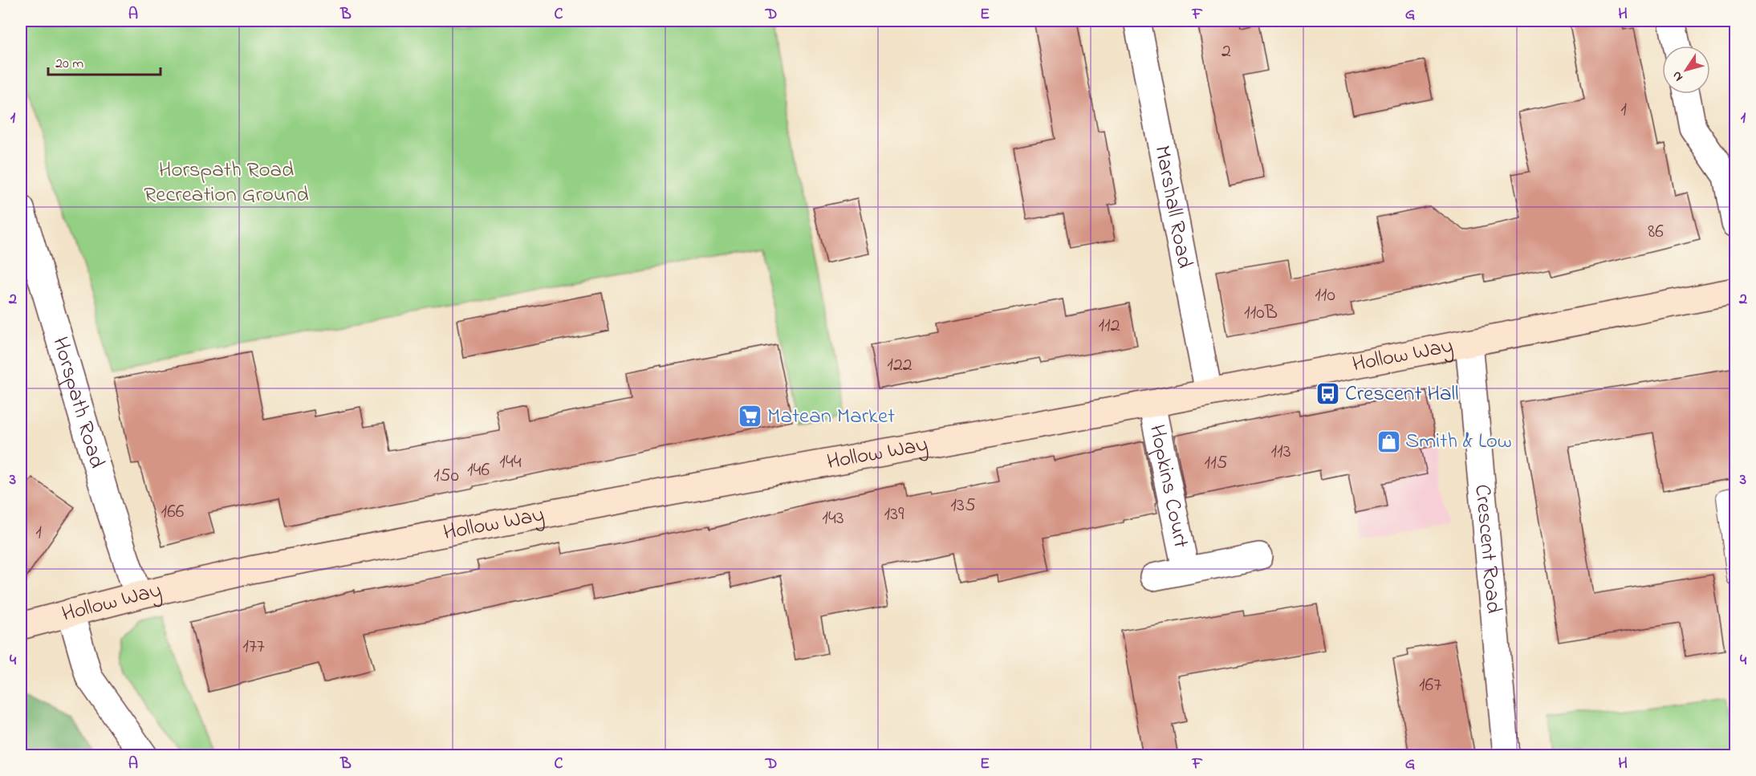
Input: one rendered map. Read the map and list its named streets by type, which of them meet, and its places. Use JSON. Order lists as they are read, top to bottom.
{
  "streets": {
    "main road": ["Hollow Way"],
    "street": [
      "Marshall Road",
      "Horspath Road",
      "Hopkins Court",
      "Crescent Road"
    ]
  },
  "crossings": [
    ["Marshall Road", "Hollow Way"],
    ["Hollow Way", "Horspath Road"],
    ["Hollow Way", "Hopkins Court"],
    ["Hollow Way", "Crescent Road"]
  ],
  "parks": ["Horspath Road Recreation Ground"],
  "places": {
    "bus stop": ["Crescent Hall"],
    "supermarket": ["Matean Market"],
    "shop": ["Smith & Low"]
  },
  "house_numbers": [
    "2",
    "1",
    "86",
    "110",
    "110B",
    "112",
    "122",
    "113",
    "144",
    "115",
    "146",
    "150",
    "135",
    "166",
    "139",
    "143",
    "1",
    "177",
    "167"
  ],
  "scale_bar": "20 m",
  "north": "bottom left",
  "grid": {
    "columns": [
      "A",
      "B",
      "C",
      "D",
      "E",
      "F",
      "G",
      "H"
    ],
    "rows": [
      "1",
      "2",
      "3",
      "4"
    ]
  }
}
